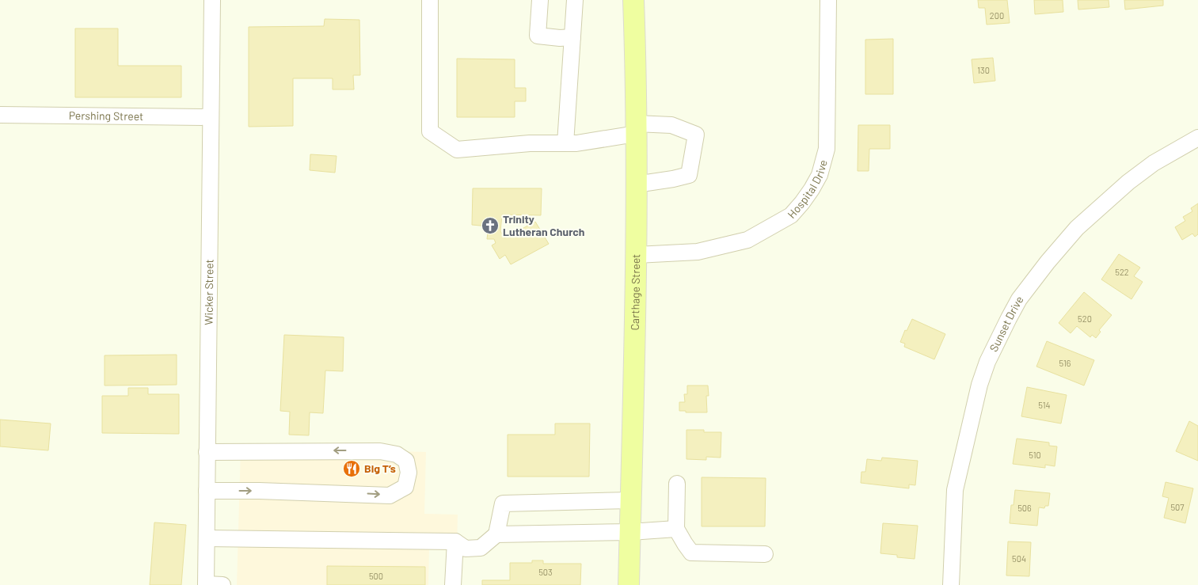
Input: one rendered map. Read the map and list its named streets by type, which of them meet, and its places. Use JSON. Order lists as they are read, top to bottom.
{
  "streets": {
    "main road": ["Carthage Street"],
    "street": [
      "Pershing Street",
      "Hospital Drive",
      "Wicker Street",
      "Sunset Drive"
    ]
  },
  "crossings": [
    ["Pershing Street", "Wicker Street"],
    ["Hospital Drive", "Carthage Street"]
  ],
  "places": {
    "church": ["Trinity Lutheran Church"],
    "restaurant": ["Big T’s"]
  },
  "house_numbers": [
    "200",
    "130",
    "522",
    "520",
    "516",
    "514",
    "510",
    "507",
    "506",
    "504",
    "503",
    "500"
  ]
}
